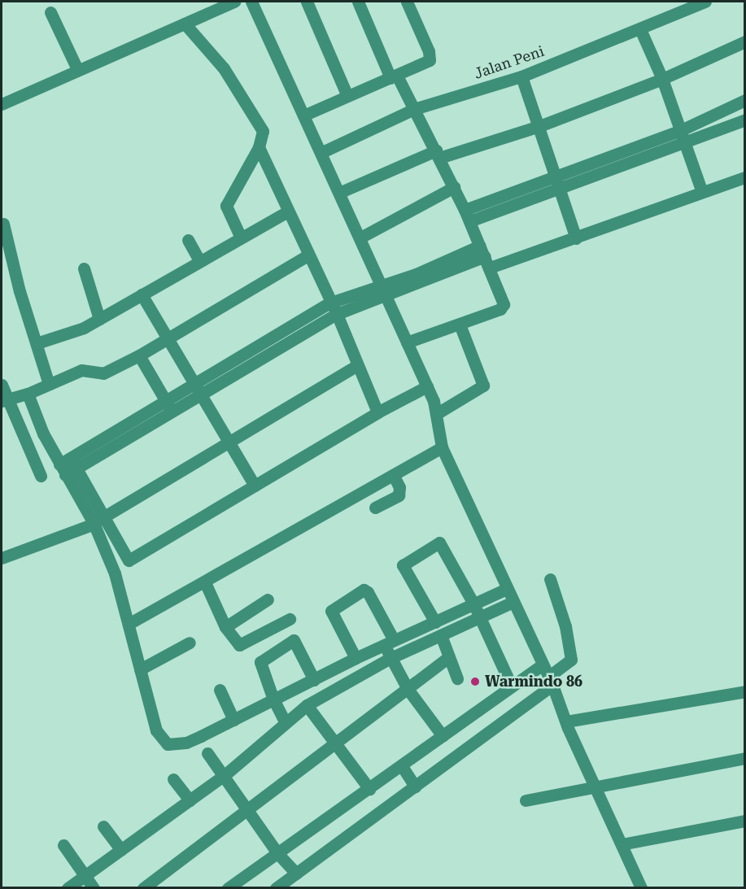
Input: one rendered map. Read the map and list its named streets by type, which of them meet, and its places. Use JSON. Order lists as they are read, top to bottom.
{
  "streets": {
    "street": ["Jalan Peni"]
  },
  "places": ["Warmindo 86"]
}
